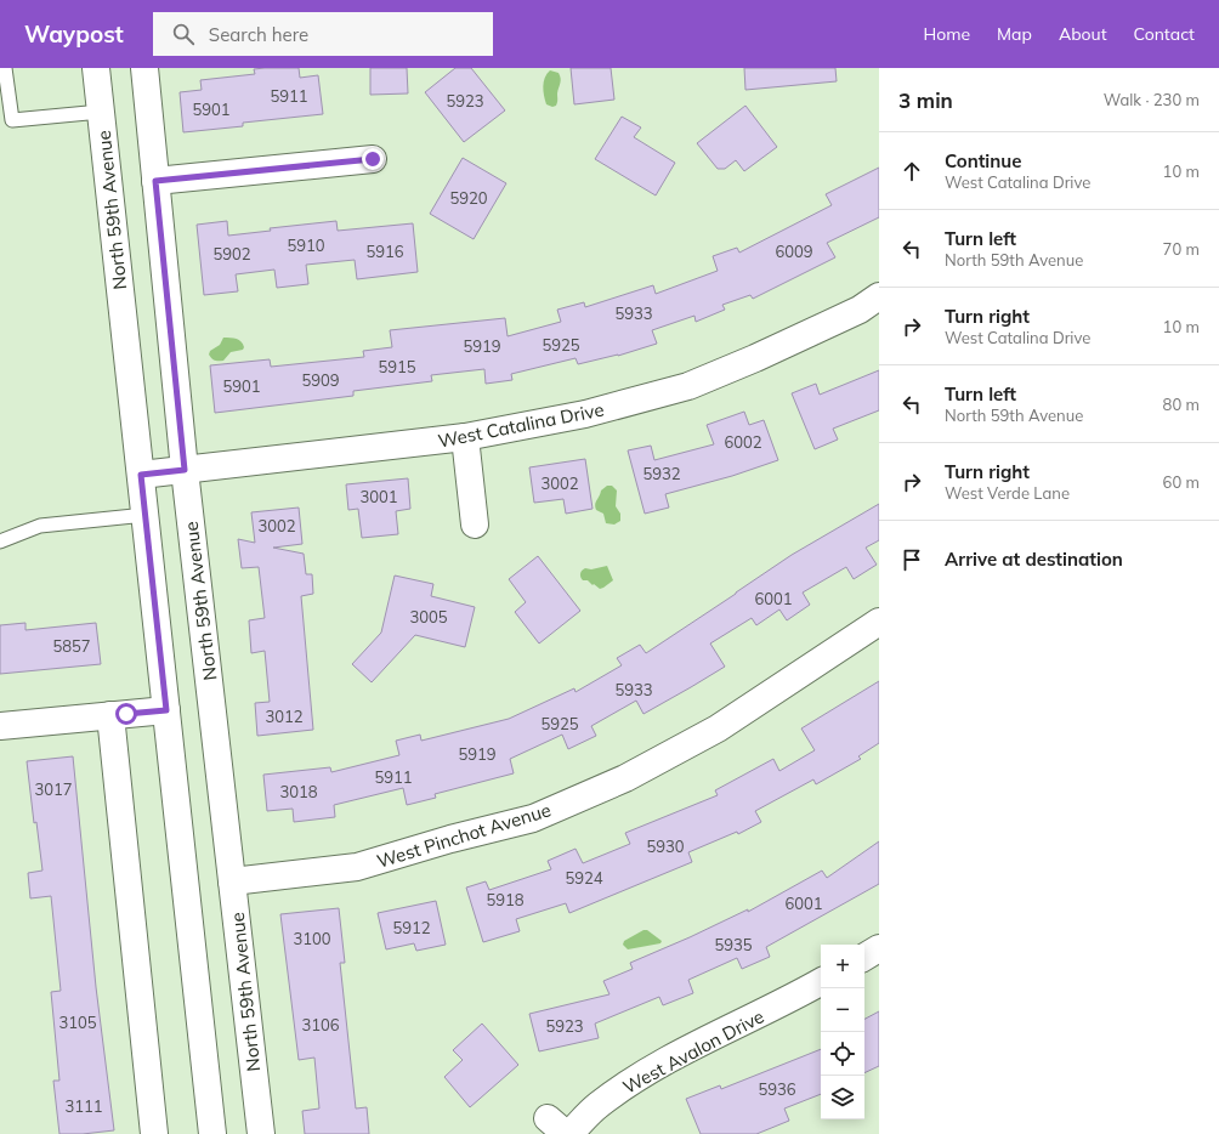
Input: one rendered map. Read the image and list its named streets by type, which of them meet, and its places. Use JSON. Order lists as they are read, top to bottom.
{
  "streets": {
    "street": [
      "North 59th Avenue",
      "West Catalina Drive",
      "West Pinchot Avenue",
      "West Avalon Drive"
    ]
  },
  "crossings": [
    ["North 59th Avenue", "West Catalina Drive"],
    ["North 59th Avenue", "West Pinchot Avenue"]
  ],
  "house_numbers": [
    "5911",
    "5923",
    "5901",
    "5920",
    "5910",
    "5916",
    "6009",
    "5902",
    "5933",
    "5925",
    "5919",
    "5915",
    "5909",
    "5901",
    "6002",
    "5932",
    "3002",
    "3001",
    "3002",
    "6001",
    "3005",
    "5857",
    "5933",
    "3012",
    "5925",
    "5919",
    "5911",
    "3017",
    "3018",
    "5930",
    "5924",
    "5918",
    "6001",
    "5912",
    "3100",
    "5935",
    "3105",
    "3106",
    "5923",
    "5936",
    "3111"
  ],
  "page": {
    "header": "Waypost",
    "search": "Search here",
    "nav": [
      "Home",
      "Map",
      "About",
      "Contact"
    ],
    "heading": ["3 min", "Walk · 230 m"],
    "list": [
      ["Continue", "West Catalina Drive", "10 m"],
      ["Turn left", "North 59th Avenue", "70 m"],
      ["Turn right", "West Catalina Drive", "10 m"],
      ["Turn left", "North 59th Avenue", "80 m"],
      ["Turn right", "West Verde Lane", "60 m"],
      "Arrive at destination"
    ],
    "map_buttons": ["+", "−"]
  }
}
